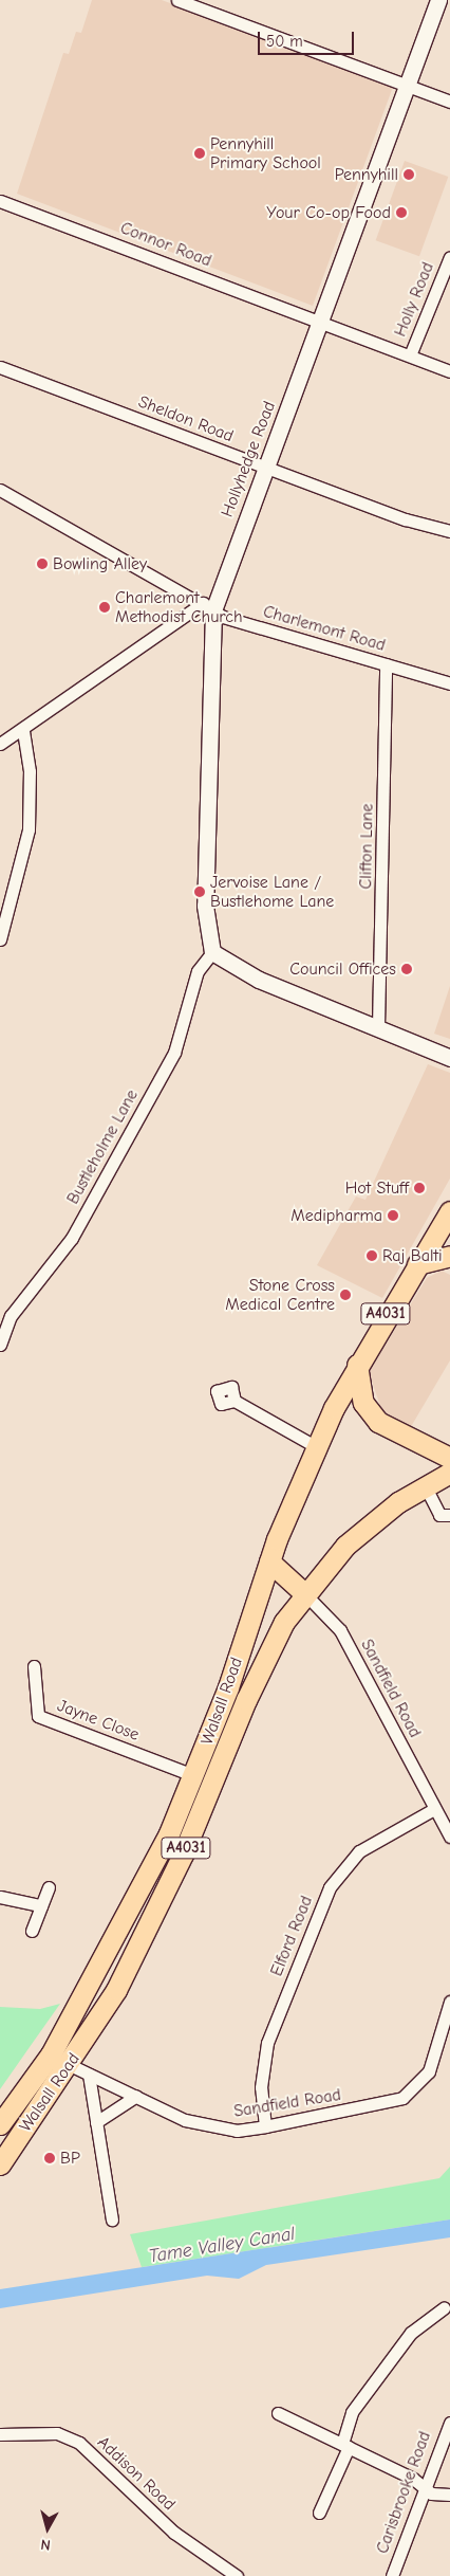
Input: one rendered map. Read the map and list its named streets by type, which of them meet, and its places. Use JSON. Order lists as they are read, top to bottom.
{
  "streets": {
    "main road": ["A4031", "Walsall Road"],
    "street": [
      "Connor Road",
      "Holly Road",
      "Sheldon Road",
      "Hollyhedge Road",
      "Charlemont Road",
      "Clifton Lane",
      "Bustleholme Lane",
      "Sandfield Road",
      "Jayne Close",
      "Elford Road",
      "Addison Road",
      "Carisbrooke Road"
    ]
  },
  "crossings": [
    ["Connor Road", "Holly Road"],
    ["Connor Road", "Hollyhedge Road"],
    ["Sheldon Road", "Hollyhedge Road"],
    ["Hollyhedge Road", "Charlemont Road"],
    ["Hollyhedge Road", "Bustleholme Lane"],
    ["Charlemont Road", "Clifton Lane"],
    ["Sandfield Road", "Walsall Road"],
    ["Sandfield Road", "Elford Road"],
    ["Walsall Road", "Jayne Close"]
  ],
  "water": ["Tame Valley Canal"],
  "places": [
    "Pennyhill Primary School",
    "Pennyhill",
    "Your Co-op Food",
    "Bowling Alley",
    "Charlemont Methodist Church",
    "Jervoise Lane / Bustlehome Lane",
    "Council Offices",
    "Hot Stuff",
    "Medipharma",
    "Raj Balti",
    "Stone Cross Medical Centre",
    "BP"
  ],
  "scale_bar": "50 m",
  "north": "bottom"
}
